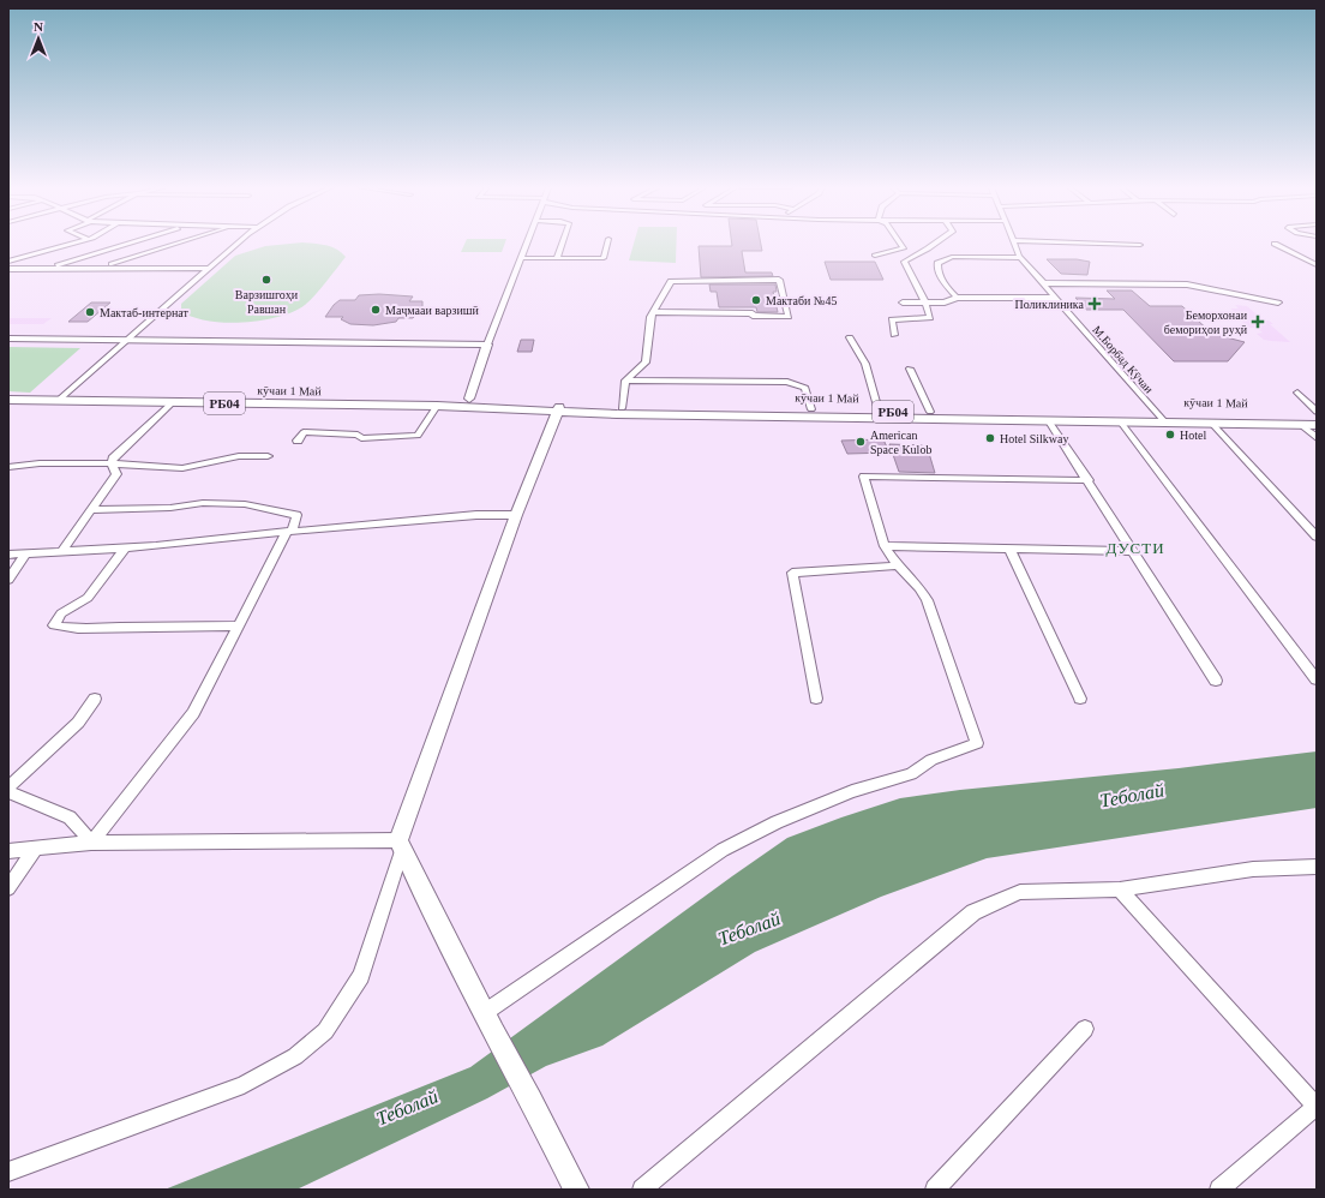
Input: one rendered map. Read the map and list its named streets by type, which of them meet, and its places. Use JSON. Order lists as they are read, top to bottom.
{
  "streets": {
    "main road": ["кӯчаи 1 Май", "РБ04"],
    "street": ["М.Борбад Кӯчаи"]
  },
  "crossings": [
    ["М.Борбад Кӯчаи", "кӯчаи 1 Май"],
    ["кӯчаи 1 Май", "РБ04"]
  ],
  "districts": ["ДУСТИ"],
  "water": ["Теболай"],
  "places": {
    "other": [
      "Варзишгоҳи Равшан",
      "Мактаби №45",
      "Маҷмааи варзишӣ",
      "Мактаб-интернат",
      "Hotel",
      "Hotel Silkway",
      "American Space Kulob"
    ],
    "health": ["Поликлиника", "Беморхонаи бемориҳои руҳӣ"]
  },
  "north": "top"
}
